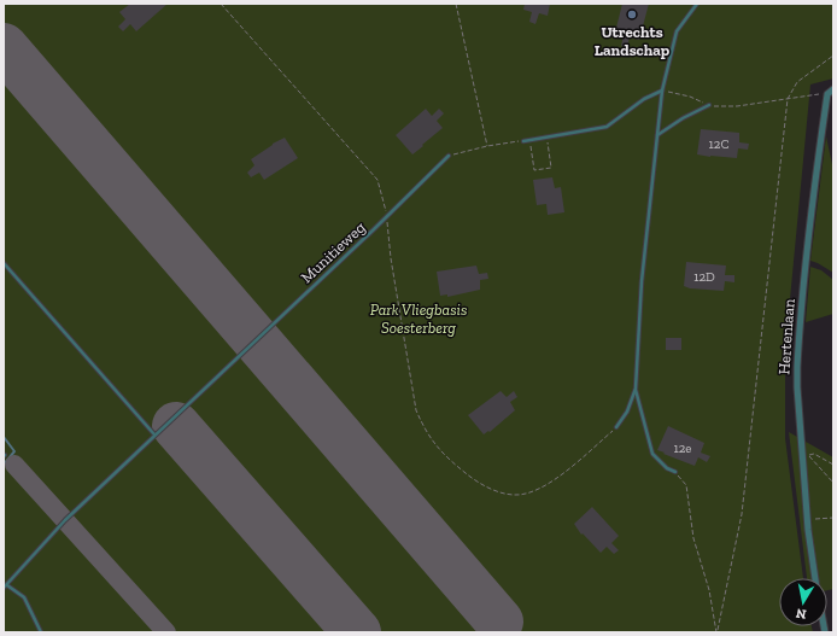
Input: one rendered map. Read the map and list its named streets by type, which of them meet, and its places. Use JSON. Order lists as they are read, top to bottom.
{
  "streets": {
    "street": ["Hertenlaan"],
    "lane": ["Munitieweg"]
  },
  "parks": ["Park Vliegbasis Soesterberg"],
  "places": ["Utrechts Landschap"],
  "house_numbers": ["12C", "12D", "12e"],
  "north": "bottom"
}
